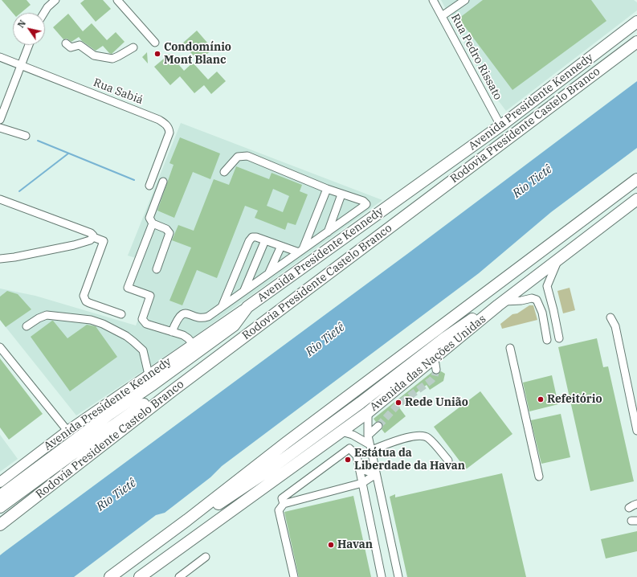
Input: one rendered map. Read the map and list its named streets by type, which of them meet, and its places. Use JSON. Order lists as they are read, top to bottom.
{
  "streets": {
    "highway": ["Avenida Presidente Kennedy", "Rodovia Presidente Castelo Branco", "Avenida das Nações Unidas"],
    "street": ["Rua Pedro Rissato", "Rua Sabiá"]
  },
  "crossings": [
    ["Rua Pedro Rissato", "Avenida Presidente Kennedy"]
  ],
  "water": ["Rio Tietê"],
  "places": [
    "Condomínio Mont Blanc",
    "Refeitório",
    "Rede União",
    "Estátua da Liberdade da Havan",
    "Havan"
  ],
  "north": "top left"
}
